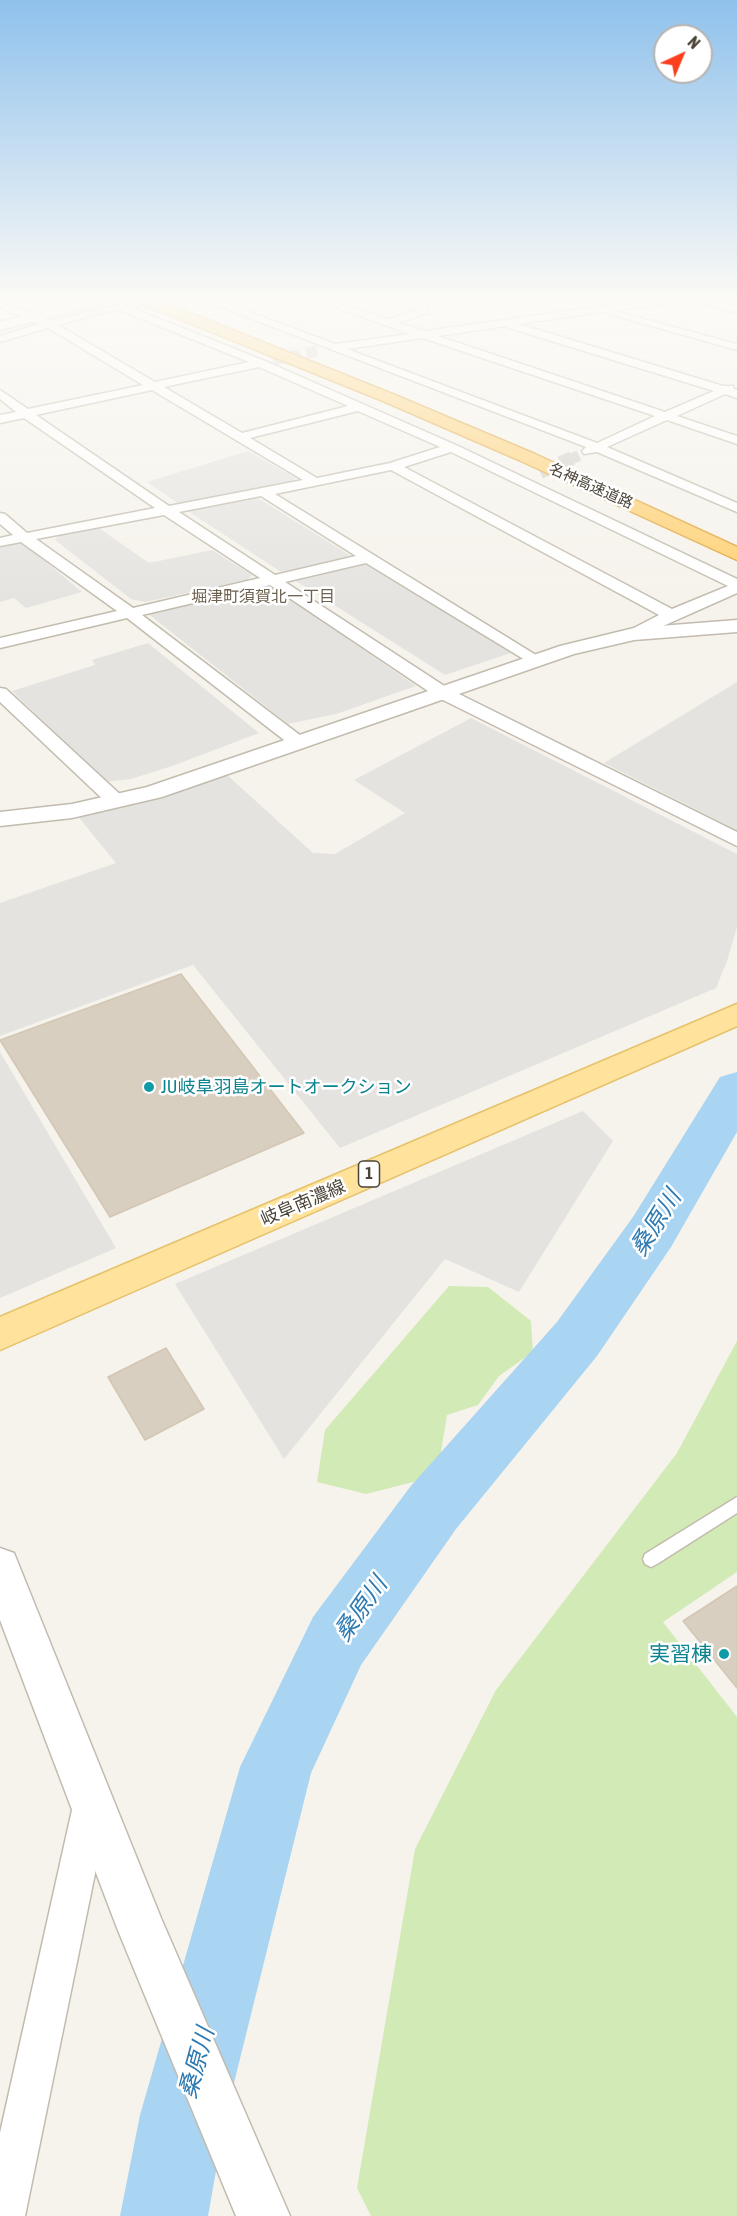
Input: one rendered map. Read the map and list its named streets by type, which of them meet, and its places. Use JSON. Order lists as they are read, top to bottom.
{
  "streets": {
    "highway": ["名神高速道路"],
    "main road": ["1", "岐阜南濃線"]
  },
  "districts": ["堀津町須賀北一丁目"],
  "water": ["桑原川"],
  "places": ["JU岐阜羽島オートオークション", "実習棟"],
  "north": "top right"
}
